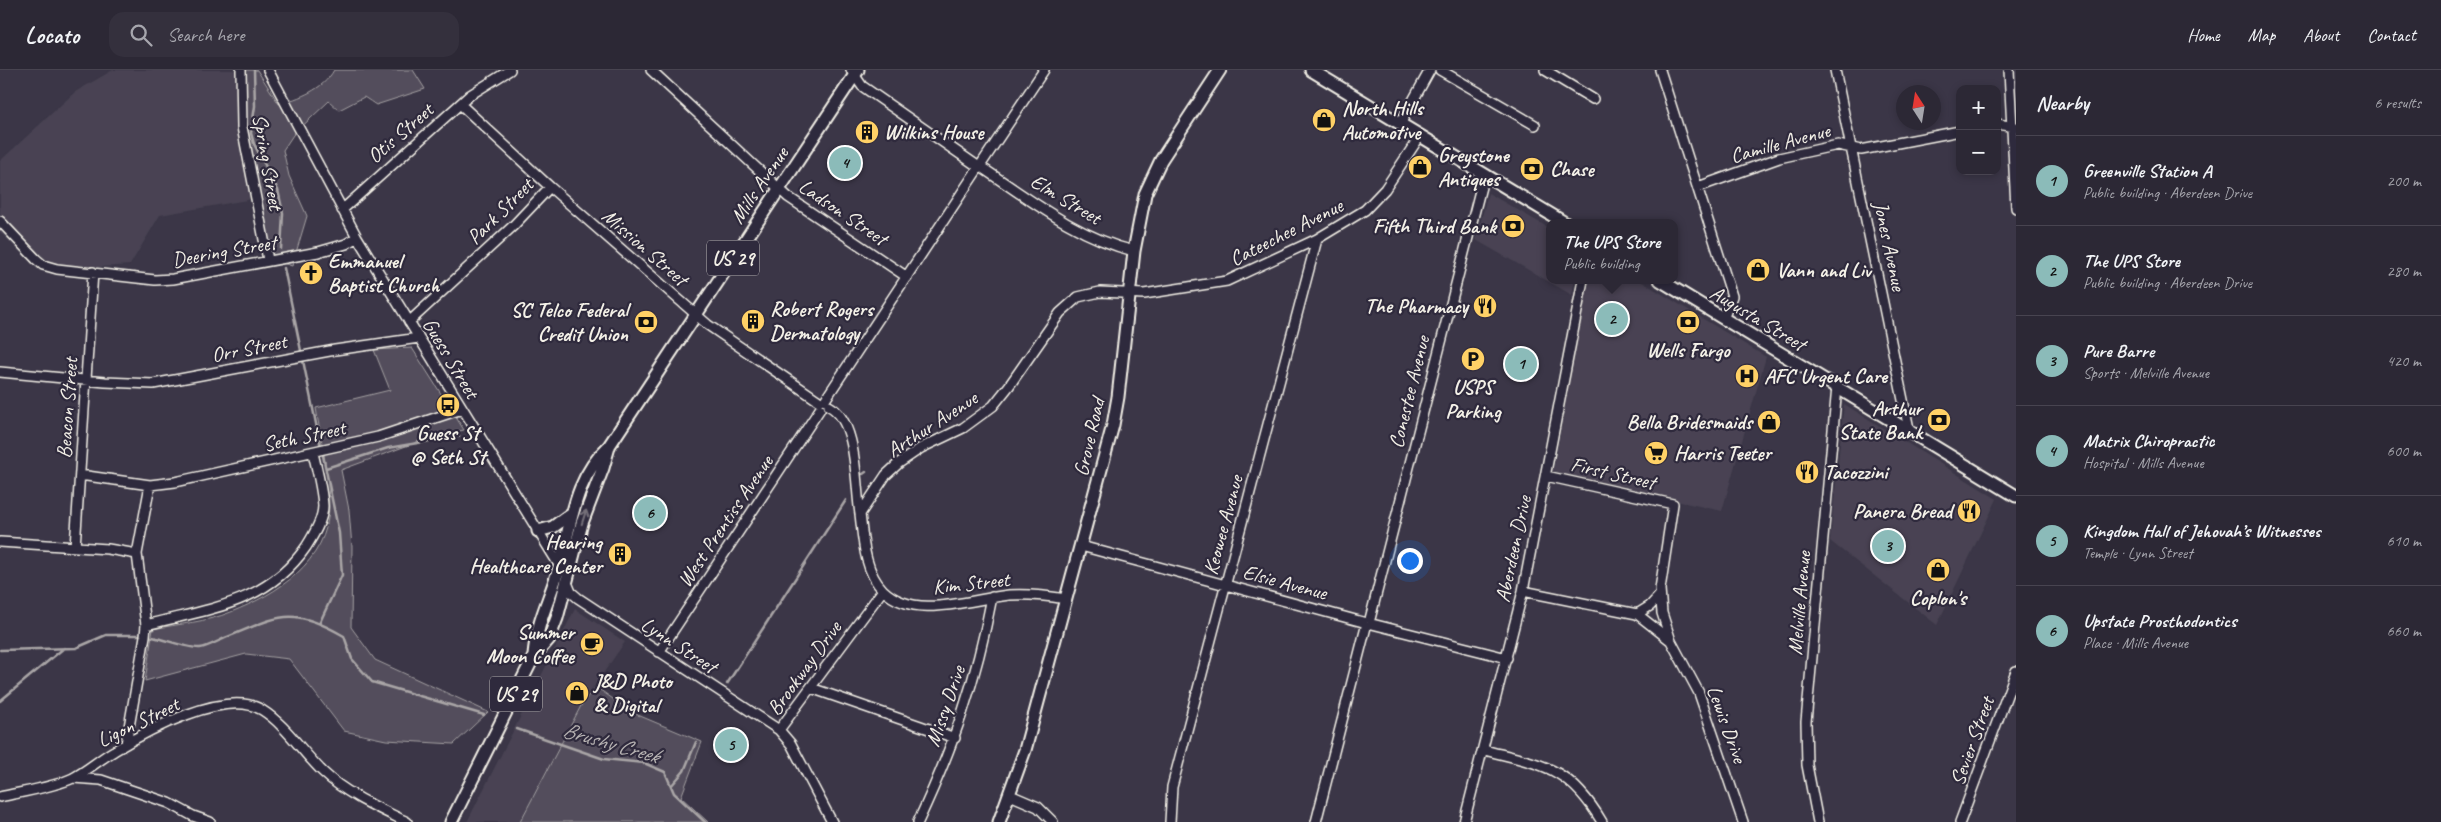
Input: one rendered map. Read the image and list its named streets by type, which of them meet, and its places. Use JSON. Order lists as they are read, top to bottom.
{
  "streets": {
    "main road": [
      "Mills Avenue",
      "US 29",
      "Augusta Street",
      "Grove Road"
    ],
    "street": [
      "Otis Street",
      "Camille Avenue",
      "Spring Street",
      "Elm Street",
      "Park Street",
      "Ladson Street",
      "Cateechee Avenue",
      "Jones Avenue",
      "Mission Street",
      "Deering Street",
      "Orr Street",
      "Guess Street",
      "Conestee Avenue",
      "Beacon Street",
      "Arthur Avenue",
      "Seth Street",
      "First Street",
      "West Prentiss Avenue",
      "Keowee Avenue",
      "Aberdeen Drive",
      "Elsie Avenue",
      "Kim Street",
      "Melville Avenue",
      "Lynn Street",
      "Brookway Drive",
      "Missy Drive",
      "Ligon Street",
      "Lewis Drive",
      "Sevier Street"
    ]
  },
  "crossings": [
    ["Otis Street", "Mission Street"],
    ["Otis Street", "Guess Street"],
    ["Camille Avenue", "Jones Avenue"],
    ["Spring Street", "Deering Street"],
    ["Mills Avenue", "Elm Street"],
    ["Mills Avenue", "Ladson Street"],
    ["Mills Avenue", "Mission Street"],
    ["Mills Avenue", "Guess Street"],
    ["Mills Avenue", "Lynn Street"],
    ["Elm Street", "Grove Road"],
    ["Elm Street", "West Prentiss Avenue"],
    ["Park Street", "Mission Street"],
    ["Park Street", "Guess Street"],
    ["Ladson Street", "West Prentiss Avenue"],
    ["Cateechee Avenue", "Arthur Avenue"],
    ["Cateechee Avenue", "Grove Road"],
    ["Cateechee Avenue", "Keowee Avenue"],
    ["Jones Avenue", "Augusta Street"],
    ["Mission Street", "Arthur Avenue"],
    ["Mission Street", "West Prentiss Avenue"],
    ["Deering Street", "Guess Street"],
    ["Deering Street", "Beacon Street"],
    ["Augusta Street", "Melville Avenue"],
    ["Orr Street", "Guess Street"],
    ["Orr Street", "Beacon Street"],
    ["Guess Street", "Seth Street"],
    ["Guess Street", "Lynn Street"],
    ["Conestee Avenue", "Elsie Avenue"],
    ["Beacon Street", "Seth Street"],
    ["Arthur Avenue", "Grove Road"],
    ["Grove Road", "Elsie Avenue"],
    ["Grove Road", "Kim Street"],
    ["First Street", "Aberdeen Drive"],
    ["First Street", "Lewis Drive"],
    ["West Prentiss Avenue", "Lynn Street"],
    ["Keowee Avenue", "Elsie Avenue"],
    ["Aberdeen Drive", "Elsie Avenue"],
    ["Kim Street", "Brookway Drive"],
    ["Kim Street", "Missy Drive"],
    ["Lynn Street", "Brookway Drive"]
  ],
  "water": ["Brushy Creek"],
  "places": {
    "shop": [
      "North Hills Automotive",
      "Greystone Antiques",
      "Vann and Liv",
      "Bella Bridesmaids",
      "Coplon's",
      "J&D Photo & Digital"
    ],
    "building": ["Wilkins House", "Robert Rogers Dermatology", "Hearing Healthcare Center"],
    "bank": [
      "Chase",
      "Fifth Third Bank",
      "SC Telco Federal Credit Union",
      "Wells Fargo",
      "Arthur State Bank"
    ],
    "church": ["Emmanuel Baptist Church"],
    "restaurant": ["The Pharmacy", "Tacozzini", "Panera Bread"],
    "parking": ["USPS Parking"],
    "hospital": ["AFC Urgent Care"],
    "bus stop": ["Guess St @ Seth St"],
    "supermarket": ["Harris Teeter"],
    "cafe": ["Summer Moon Coffee"]
  },
  "north": "top",
  "page": {
    "header": "Locato",
    "search": "Search here",
    "nav": [
      "Home",
      "Map",
      "About",
      "Contact"
    ],
    "heading": ["Nearby", "6 results"],
    "map_buttons": ["+", "−"],
    "list": [
      {
        "mark": "1",
        "name": "Greenville Station A",
        "note": "Public building · Aberdeen Drive",
        "value": "200 m"
      },
      {
        "mark": "2",
        "name": "The UPS Store",
        "note": "Public building · Aberdeen Drive",
        "value": "280 m"
      },
      {
        "mark": "3",
        "name": "Pure Barre",
        "note": "Sports · Melville Avenue",
        "value": "420 m"
      },
      {
        "mark": "4",
        "name": "Matrix Chiropractic",
        "note": "Hospital · Mills Avenue",
        "value": "600 m"
      },
      {
        "mark": "5",
        "name": "Kingdom Hall of Jehovah’s Witnesses",
        "note": "Temple · Lynn Street",
        "value": "610 m"
      },
      {
        "mark": "6",
        "name": "Upstate Prosthodontics",
        "note": "Place · Mills Avenue",
        "value": "660 m"
      }
    ],
    "pins": [
      "4",
      "2",
      "1",
      "6",
      "3",
      "5"
    ],
    "popup": ["The UPS Store", "Public building"]
  }
}
